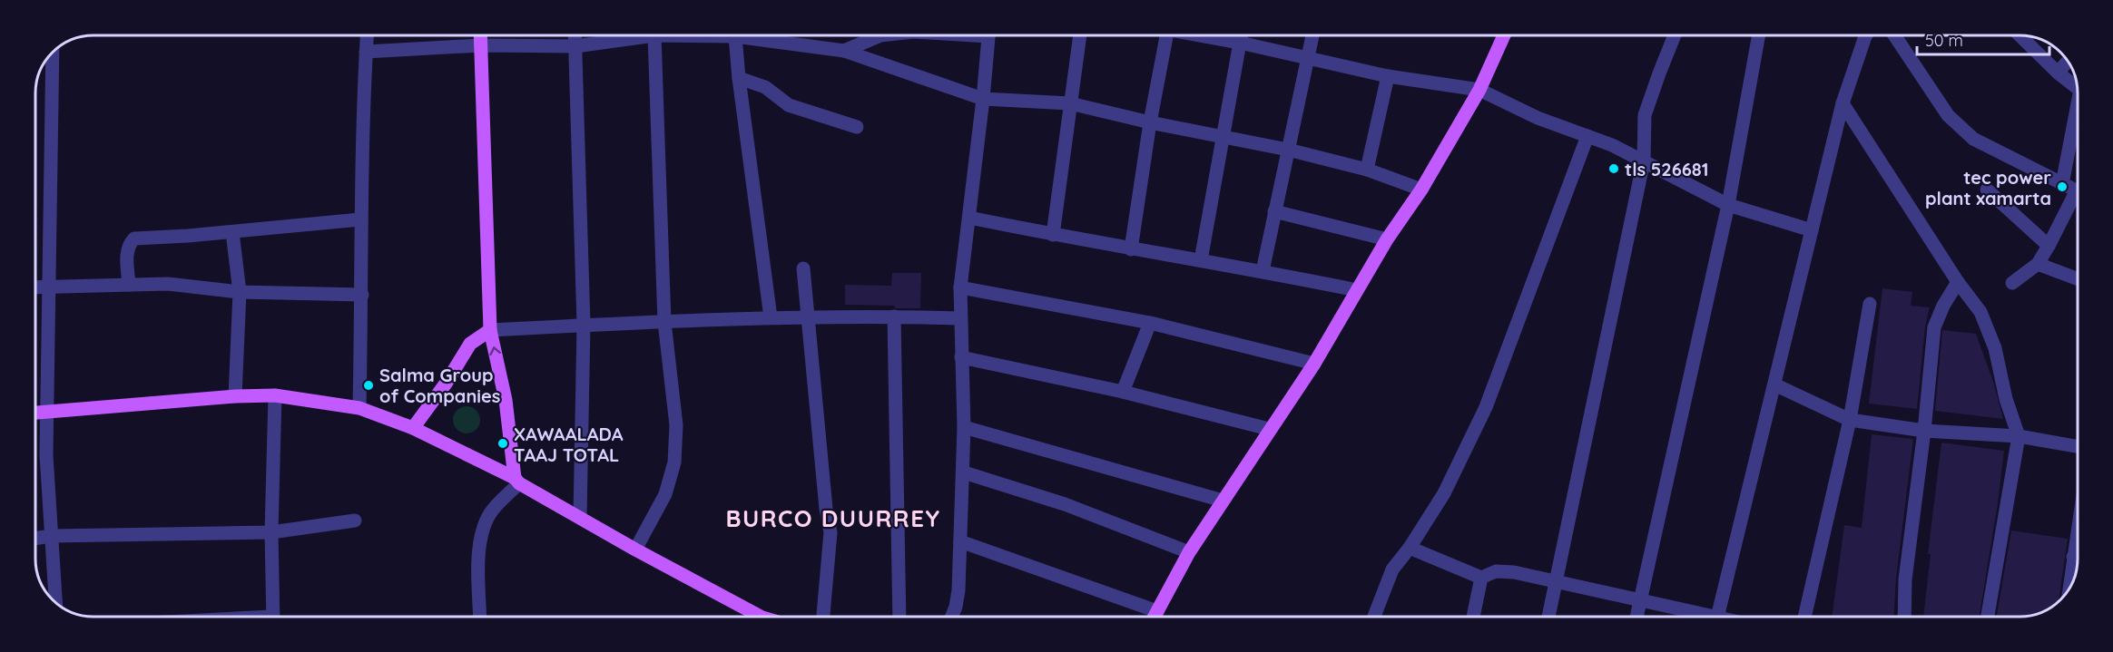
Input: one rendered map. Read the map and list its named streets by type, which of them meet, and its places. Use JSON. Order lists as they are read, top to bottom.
{
  "districts": ["BURCO DUURREY"],
  "places": [
    "tls 526681",
    "tec power plant xamarta",
    "Salma Group of Companies",
    "XAWAALADA TAAJ TOTAL"
  ],
  "scale_bar": "50 m"
}
